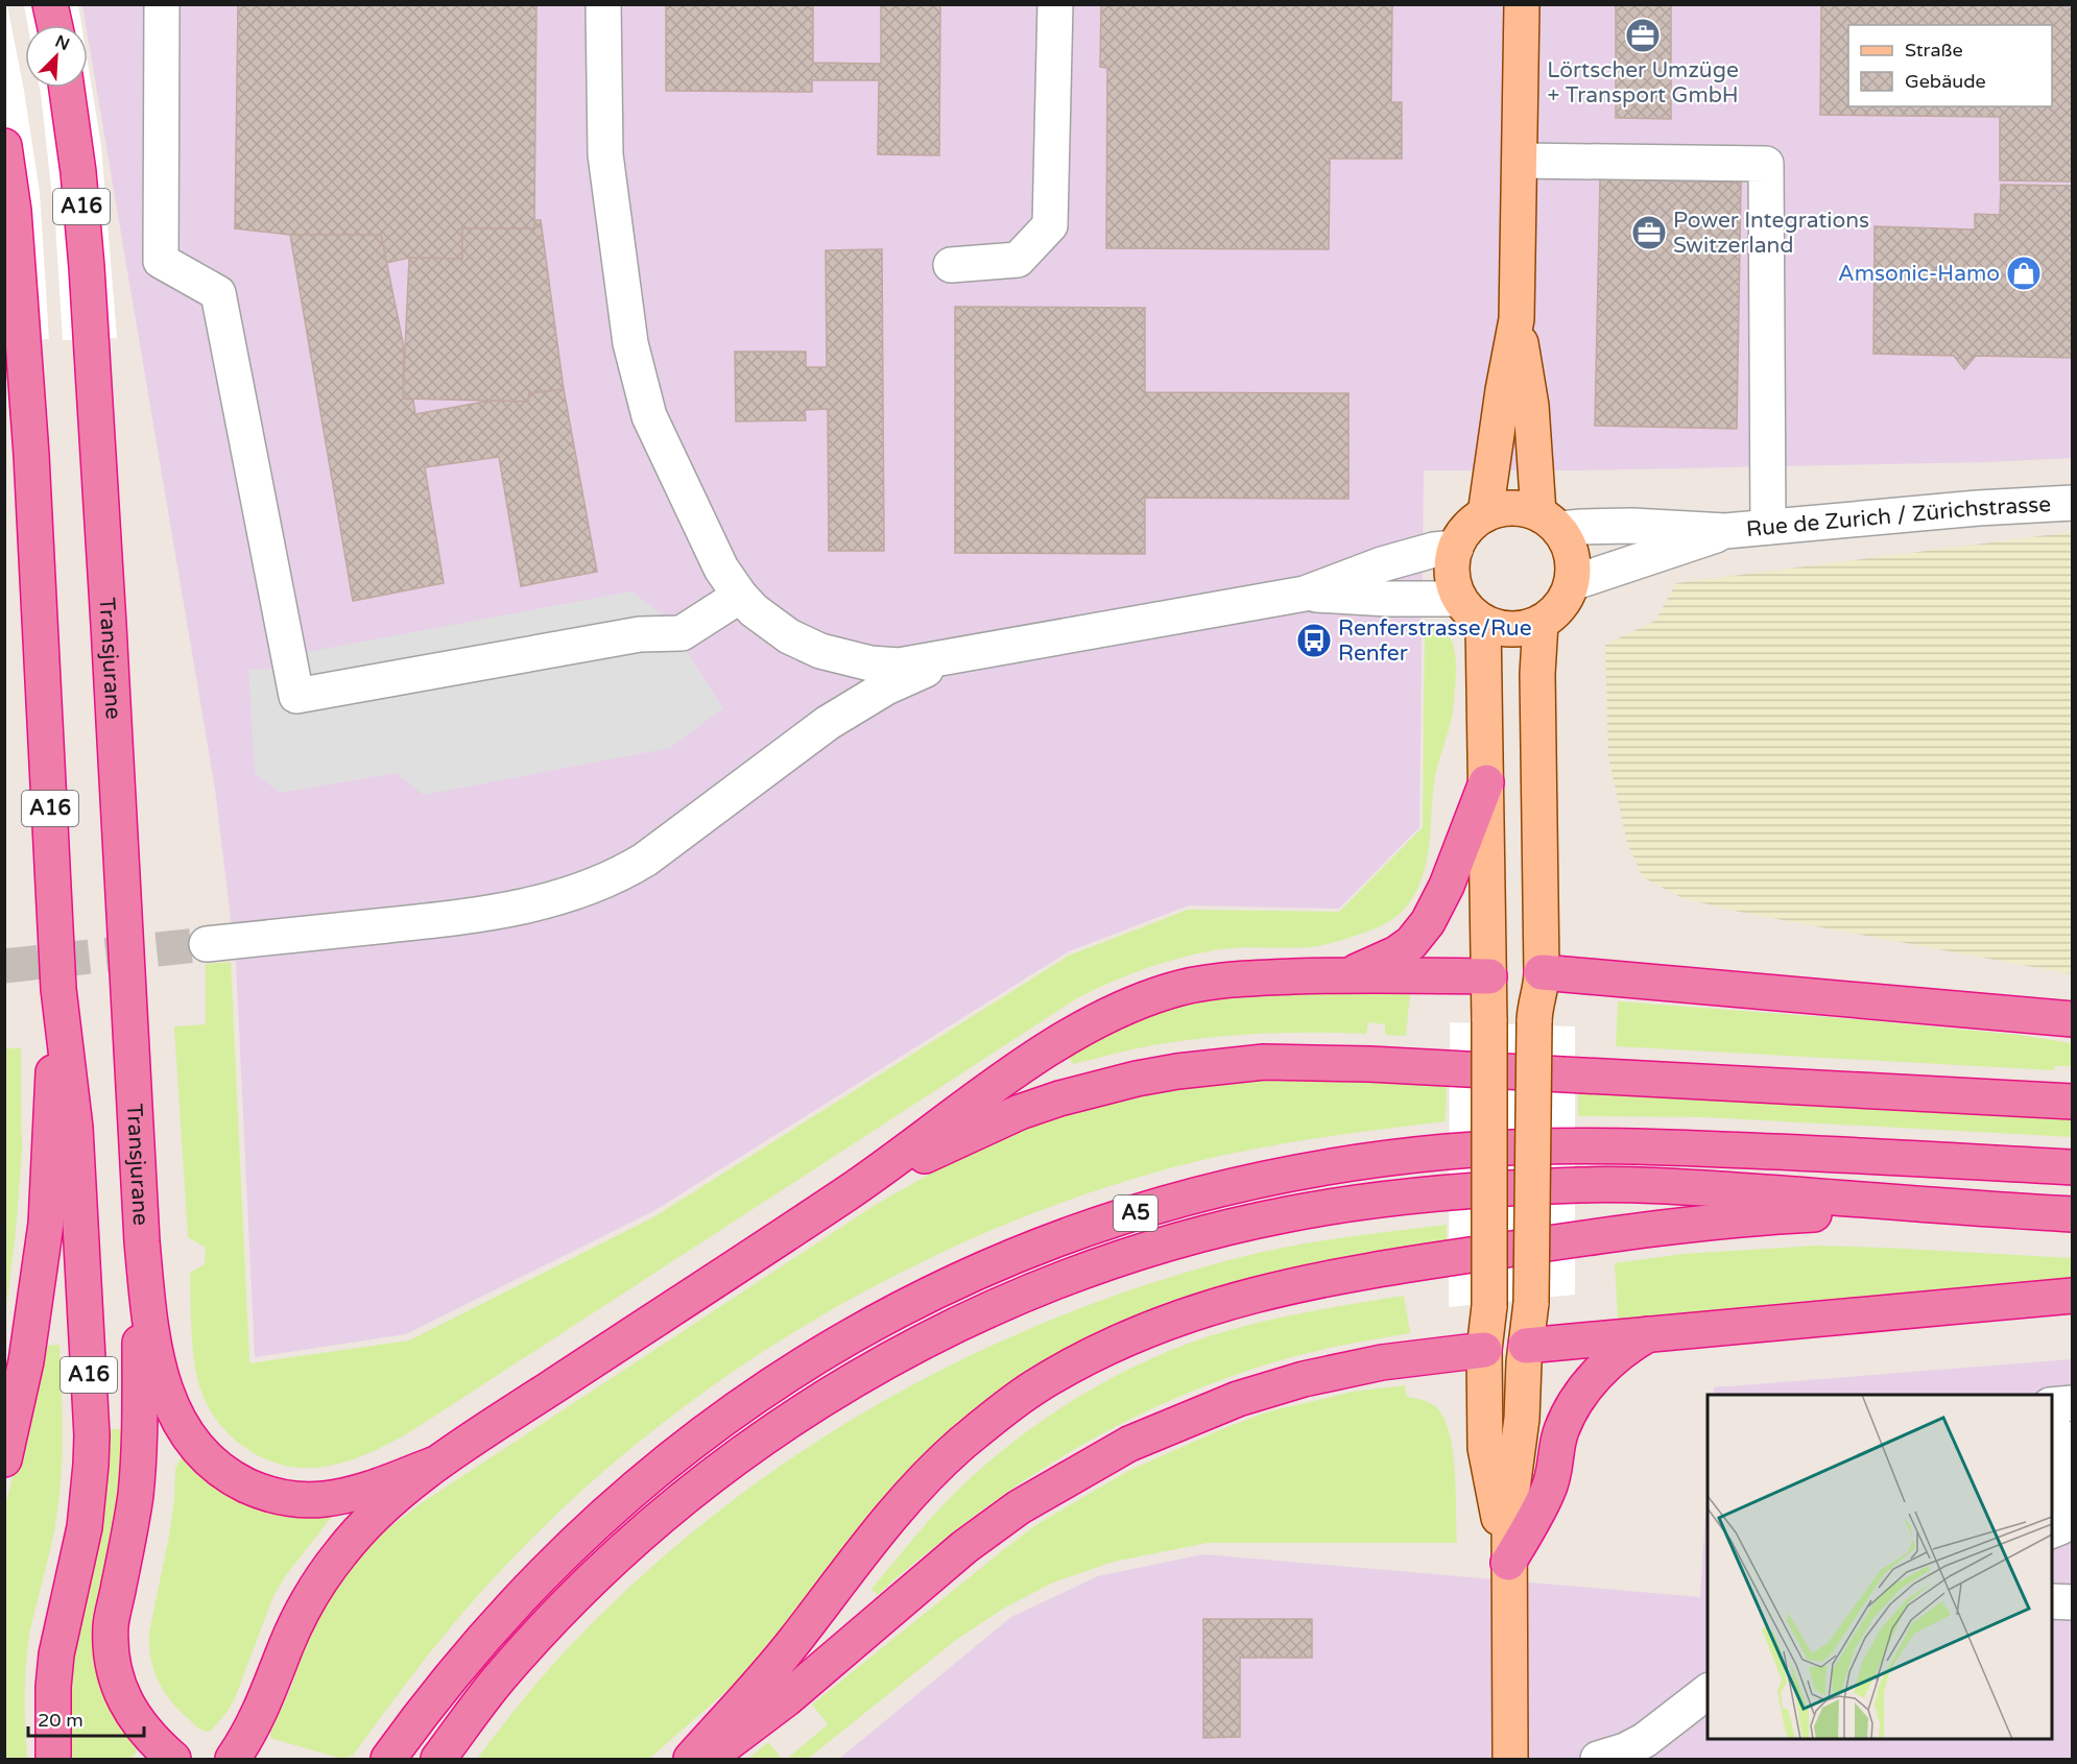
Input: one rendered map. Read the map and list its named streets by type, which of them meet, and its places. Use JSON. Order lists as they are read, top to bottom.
{
  "streets": {
    "highway": ["A16", "Transjurane", "A5"],
    "street": ["Rue de Zurich / Zürichstrasse"]
  },
  "crossings": [
    ["A16", "Transjurane"]
  ],
  "places": {
    "office": ["Lörtscher Umzüge + Transport GmbH", "Power Integrations Switzerland"],
    "shop": ["Amsonic-Hamo"],
    "bus stop": ["Renferstrasse/Rue Renfer"]
  },
  "legend": ["Straße", "Gebäude"],
  "scale_bar": "20 m",
  "north": "top right"
}
